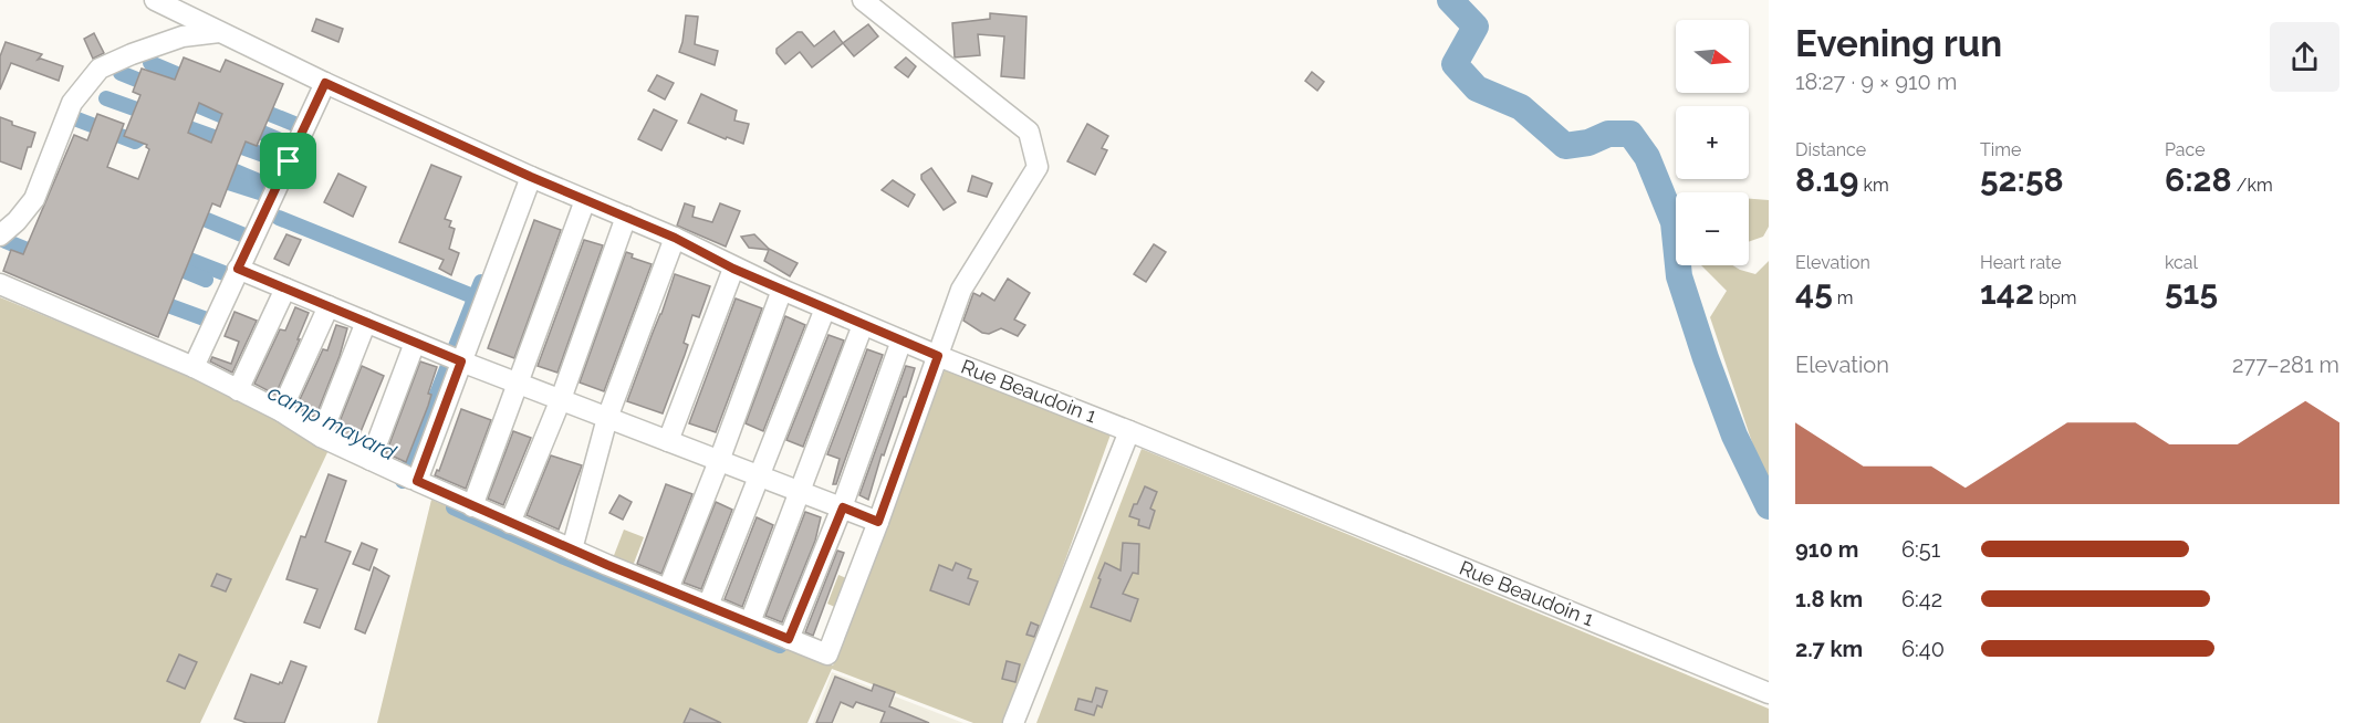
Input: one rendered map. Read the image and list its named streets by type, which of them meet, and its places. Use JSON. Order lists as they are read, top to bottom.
{
  "streets": {
    "street": ["Rue Beaudoin 1"]
  },
  "water": ["camp mayard"],
  "north": "right",
  "page": {
    "heading": ["Evening run", "18:27 · 9 × 910 m"],
    "map_buttons": ["+", "−"],
    "stats": [
      ["Distance", "8.19 km"],
      ["Time", "52:58"],
      ["Pace", "6:28 /km"],
      ["Elevation", "45 m"],
      ["Heart rate", "142 bpm"],
      ["kcal", "515"]
    ],
    "chart": ["Elevation", "277–281 m"],
    "list": [
      {
        "name": "910 m",
        "note": "6:51"
      },
      {
        "name": "1.8 km",
        "note": "6:42"
      },
      {
        "name": "2.7 km",
        "note": "6:40"
      }
    ]
  }
}
